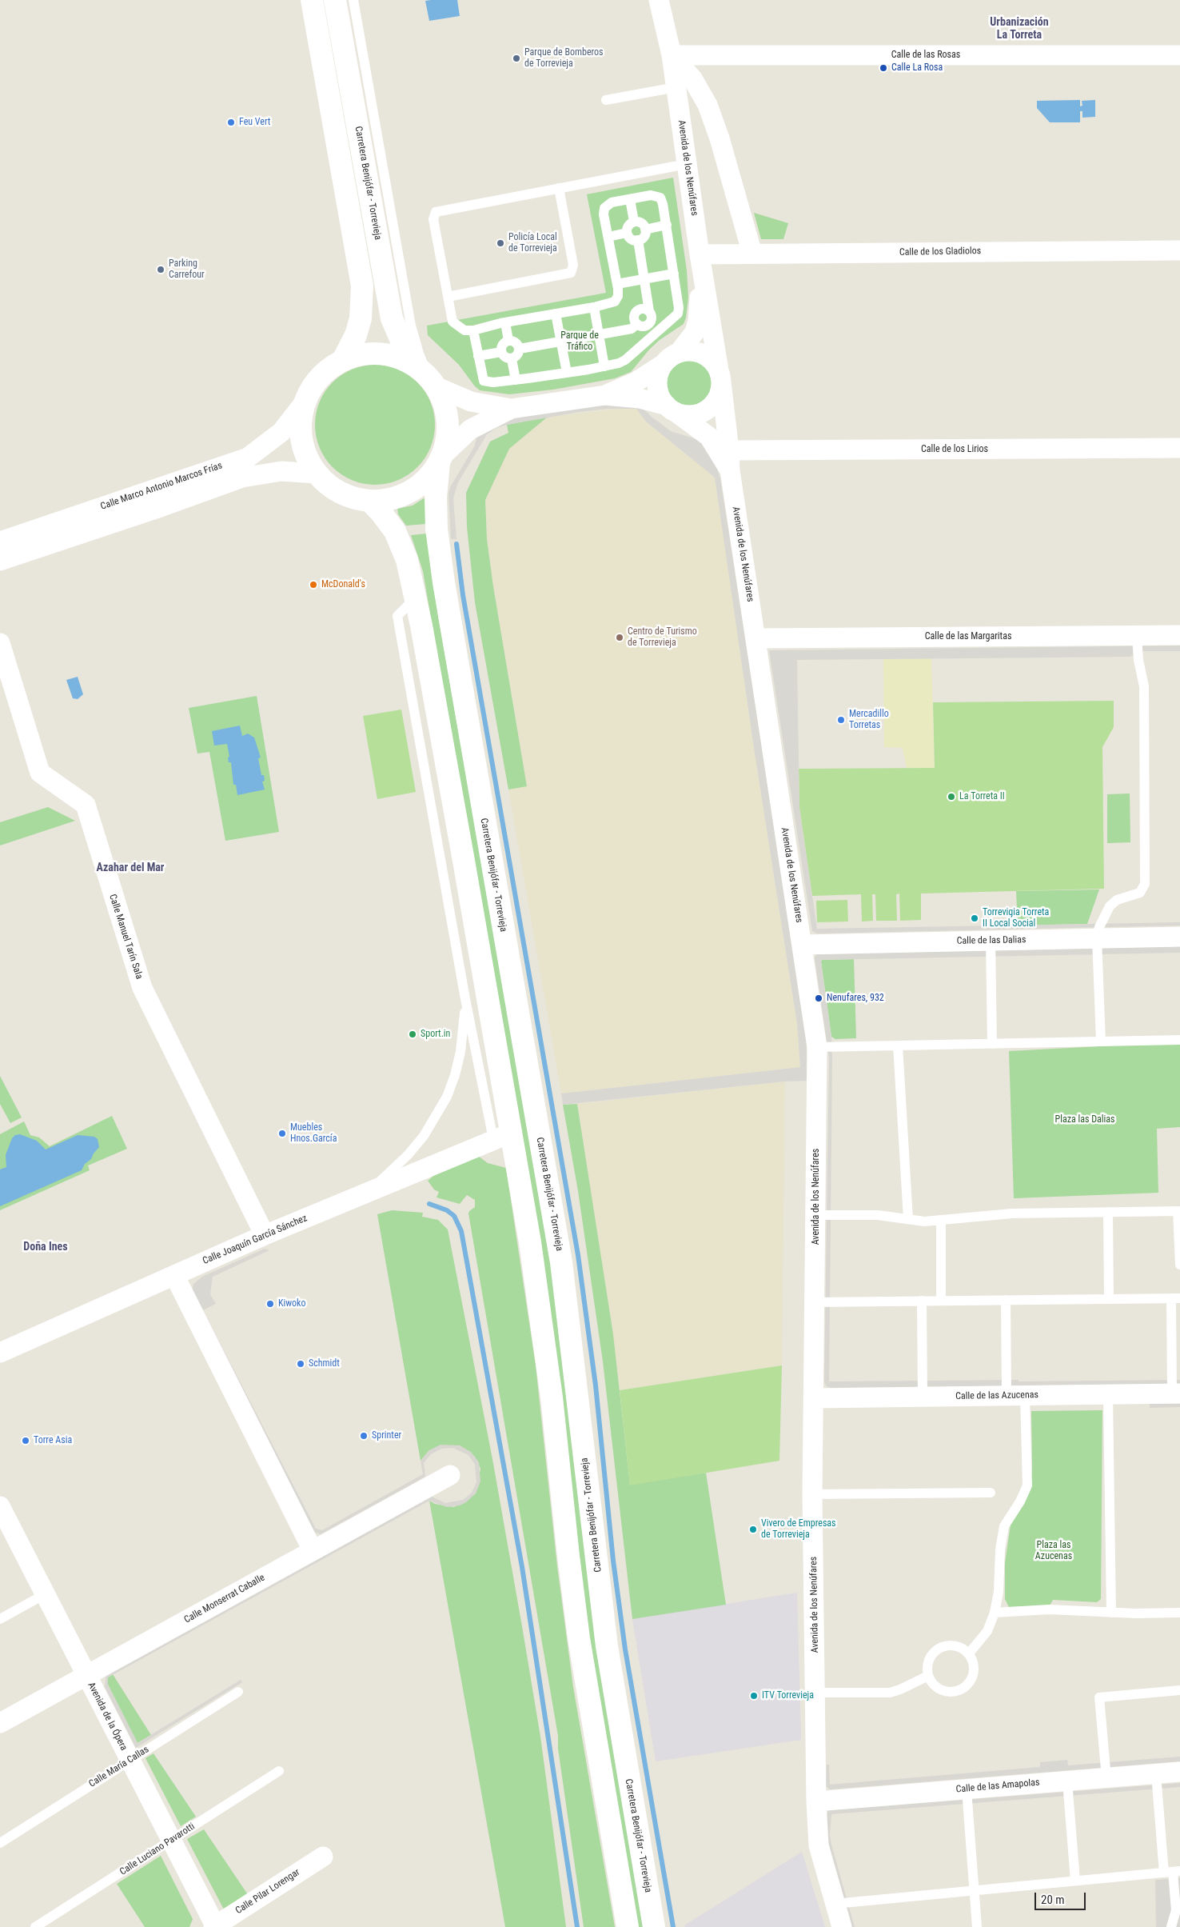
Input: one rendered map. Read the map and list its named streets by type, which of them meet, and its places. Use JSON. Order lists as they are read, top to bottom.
{
  "streets": {
    "main road": ["Carretera Benijófar - Torrevieja"],
    "street": [
      "Calle de las Rosas",
      "Avenida de los Nenúfares",
      "Calle de los Gladiolos",
      "Calle de los Lirios",
      "Calle Marco Antonio Marcos Frías",
      "Calle de las Margaritas",
      "Calle Manuel Tarín Sala",
      "Calle de las Dalias",
      "Calle Joaquín García Sánchez",
      "Calle de las Azucenas",
      "Calle Monserrat Caballe",
      "Avenida de la Ópera",
      "Calle de las Amapolas",
      "Calle Pilar Lorengar"
    ],
    "lane": ["Calle María Callas", "Calle Luciano Pavarotti"]
  },
  "crossings": [
    ["Calle de las Rosas", "Avenida de los Nenúfares"],
    ["Avenida de los Nenúfares", "Calle de los Gladiolos"],
    ["Avenida de los Nenúfares", "Calle de los Lirios"],
    ["Avenida de los Nenúfares", "Calle de las Margaritas"],
    ["Avenida de los Nenúfares", "Calle de las Dalias"],
    ["Avenida de los Nenúfares", "Calle de las Azucenas"],
    ["Avenida de los Nenúfares", "Calle de las Amapolas"],
    ["Calle Manuel Tarín Sala", "Calle Joaquín García Sánchez"],
    ["Calle Monserrat Caballe", "Avenida de la Ópera"],
    ["Avenida de la Ópera", "Calle María Callas"],
    ["Avenida de la Ópera", "Calle Luciano Pavarotti"],
    ["Avenida de la Ópera", "Calle Pilar Lorengar"]
  ],
  "districts": ["Urbanización La Torreta", "Azahar del Mar", "Doña Ines"],
  "parks": ["Parque de Tráfico", "Plaza las Dalias", "Plaza las Azucenas"],
  "places": [
    "Parque de Bomberos de Torrevieja",
    "Calle La Rosa",
    "Feu Vert",
    "Policía Local de Torrevieja",
    "Parking Carrefour",
    "McDonald's",
    "Centro de Turismo de Torrevieja",
    "Mercadillo Torretas",
    "La Torreta II",
    "Torrevigia Torreta II Local Social",
    "Nenufares, 932",
    "Sport.in",
    "Muebles Hnos.García",
    "Kiwoko",
    "Schmidt",
    "Sprinter",
    "Torre Asia",
    "Vivero de Empresas de Torrevieja",
    "ITV Torrevieja"
  ],
  "scale_bar": "20 m"
}
